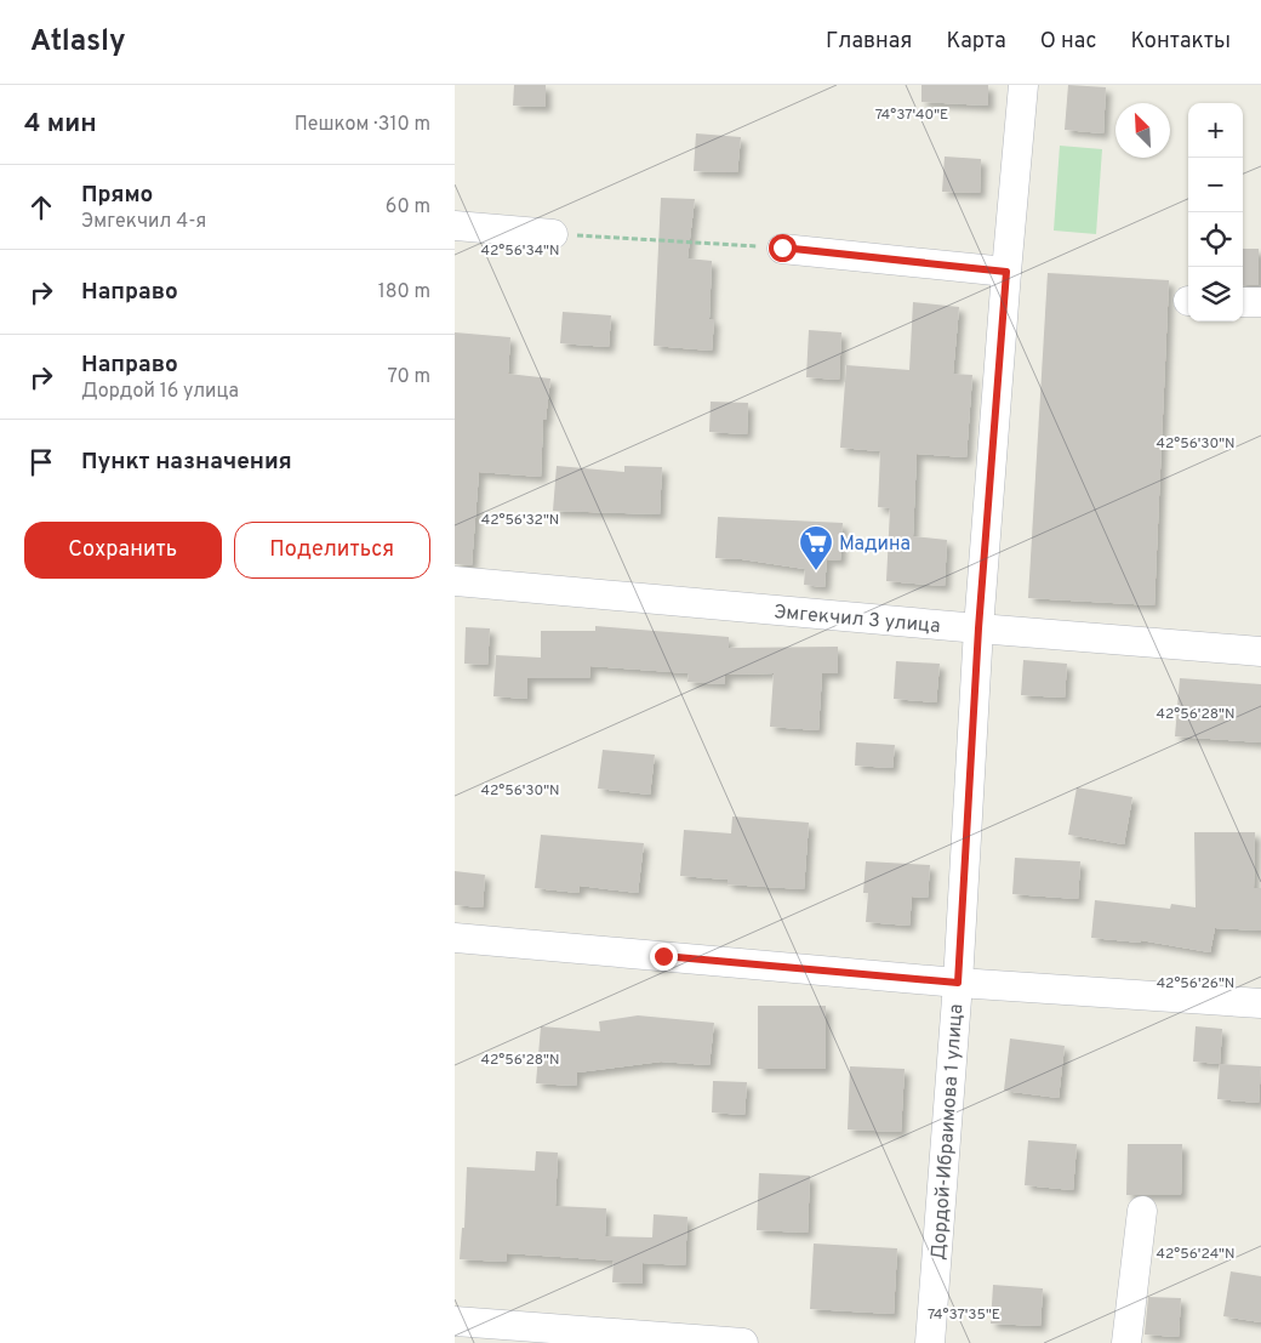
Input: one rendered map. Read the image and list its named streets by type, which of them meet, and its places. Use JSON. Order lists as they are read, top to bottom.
{
  "streets": {
    "street": ["Эмгекчил 3 улица", "Дордой-Ибраимова 1 улица"]
  },
  "crossings": [
    ["Эмгекчил 3 улица", "Дордой-Ибраимова 1 улица"]
  ],
  "places": {
    "supermarket": ["Мадина"]
  },
  "north": "top left",
  "page": {
    "header": "Atlasly",
    "nav": [
      "Главная",
      "Карта",
      "О нас",
      "Контакты"
    ],
    "heading": ["4 мин", "Пешком · 310 m"],
    "map_buttons": ["+", "−"],
    "list": [
      ["Прямо", "Эмгекчил 4-я", "60 m"],
      ["Направо", "180 m"],
      ["Направо", "Дордой 16 улица", "70 m"],
      "Пункт назначения"
    ],
    "buttons": ["Сохранить", "Поделиться"]
  },
  "coordinates": [
    "74°37'40\"E",
    "42°56'34\"N",
    "42°56'30\"N",
    "42°56'32\"N",
    "42°56'28\"N",
    "42°56'26\"N",
    "42°56'24\"N",
    "74°37'35\"E"
  ]
}
